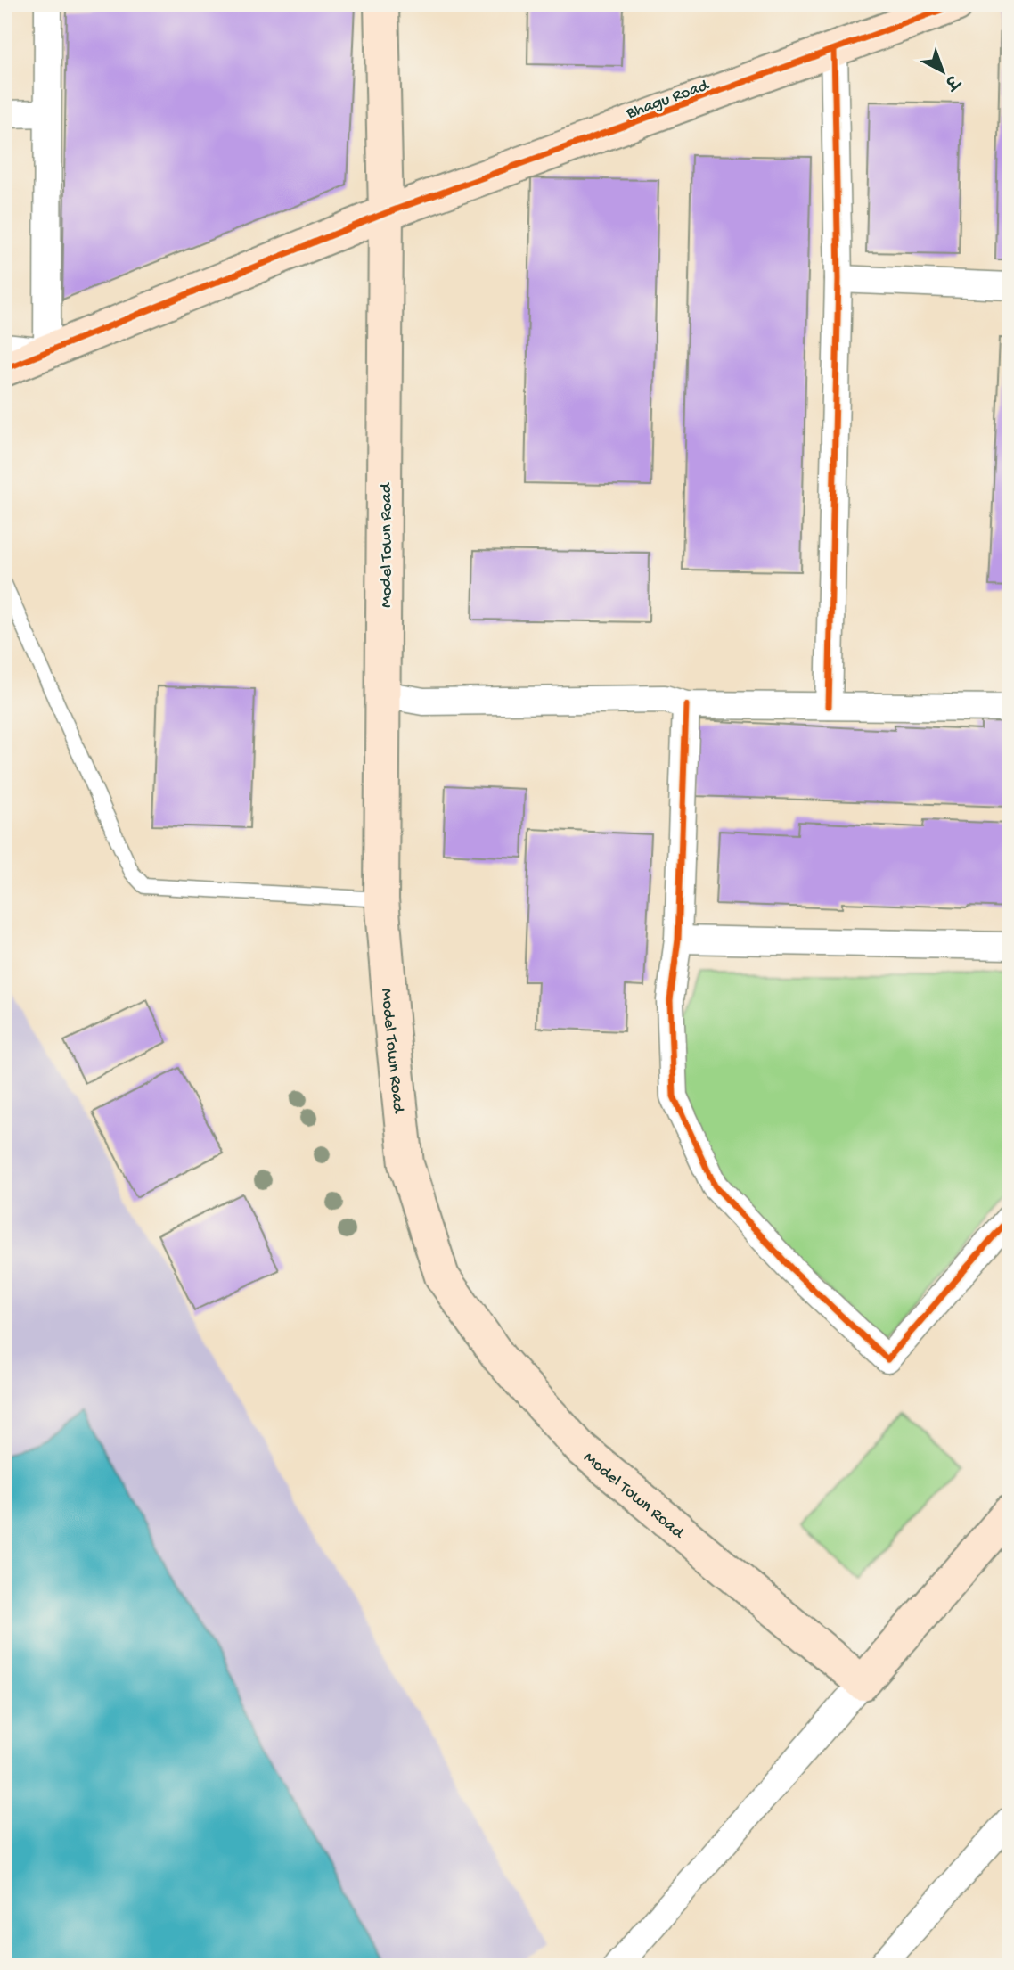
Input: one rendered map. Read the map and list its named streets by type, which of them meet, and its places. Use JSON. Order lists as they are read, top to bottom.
{
  "streets": {
    "main road": ["Bhagu Road", "Model Town Road"]
  },
  "crossings": [
    ["Bhagu Road", "Model Town Road"]
  ],
  "north": "bottom right"
}
